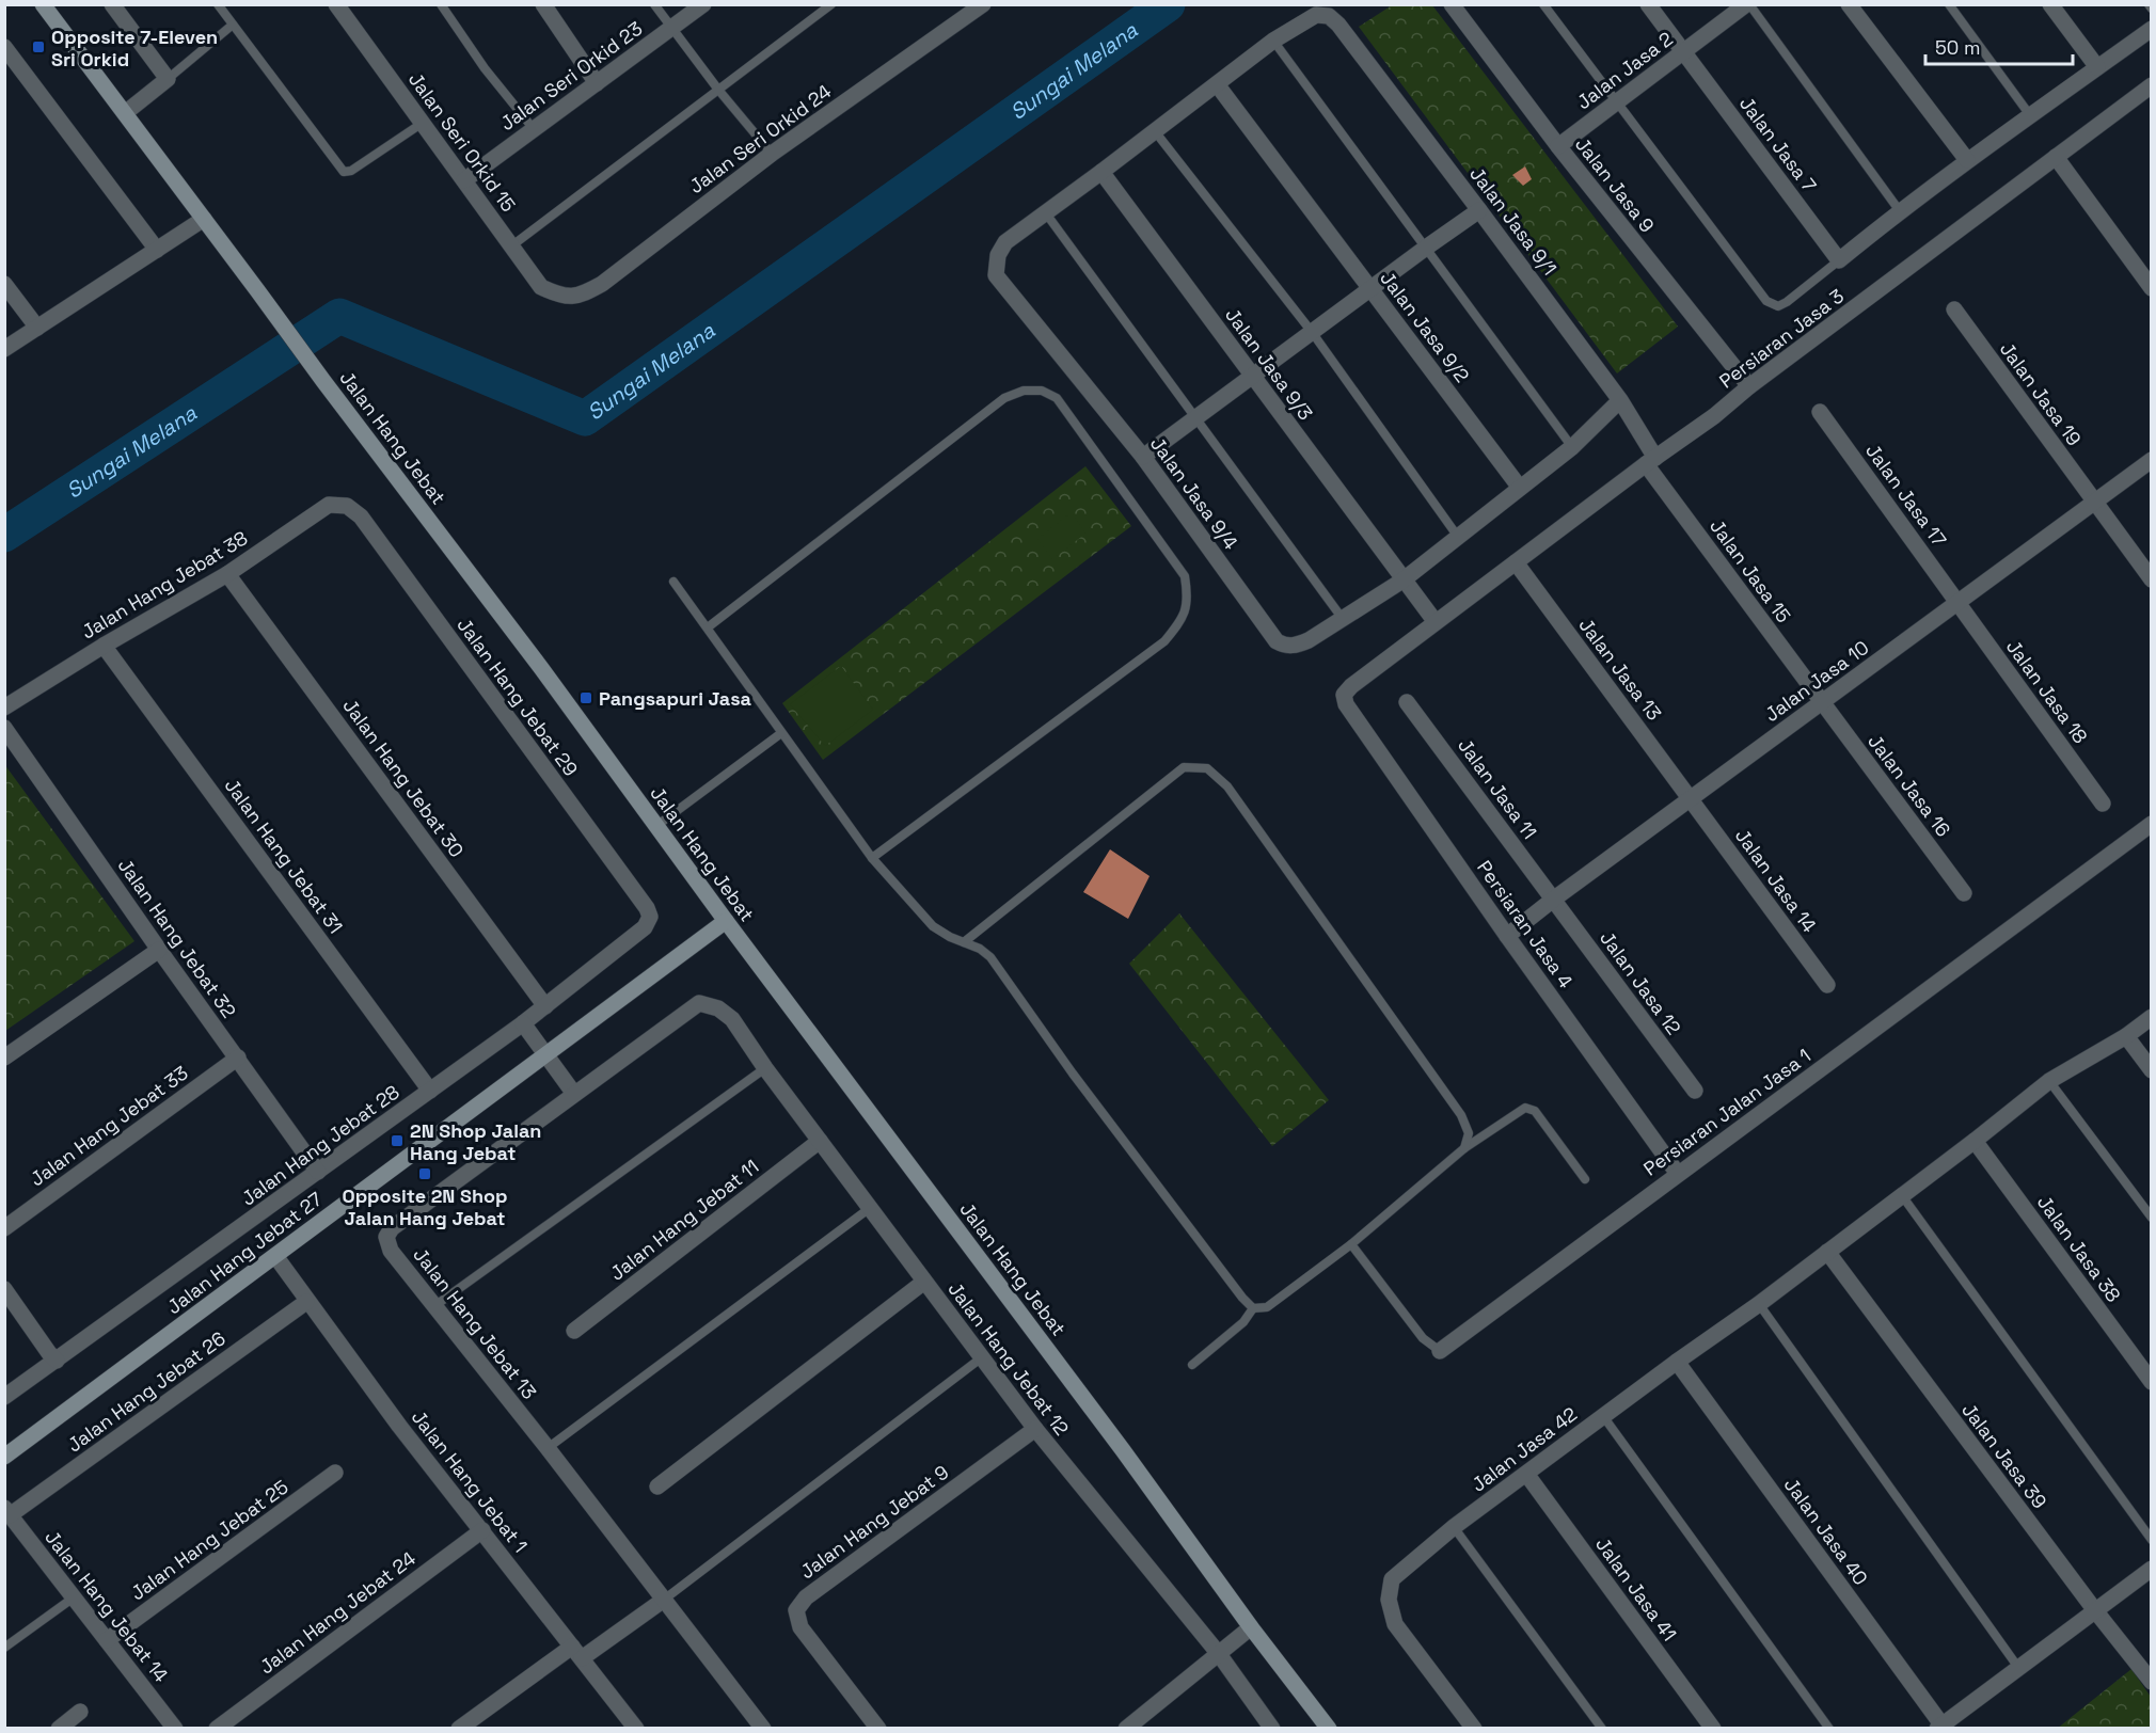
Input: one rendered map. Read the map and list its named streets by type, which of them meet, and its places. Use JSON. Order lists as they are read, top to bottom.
{
  "streets": {
    "street": [
      "Jalan Jasa 2",
      "Jalan Seri Orkid 23",
      "Jalan Seri Orkid 24",
      "Jalan Seri Orkid 15",
      "Jalan Jasa 7",
      "Jalan Jasa 9",
      "Jalan Jasa 9/1",
      "Jalan Jasa 9/2",
      "Persiaran Jasa 3",
      "Jalan Jasa 9/3",
      "Jalan Jasa 19",
      "Jalan Hang Jebat",
      "Jalan Jasa 9/4",
      "Jalan Jasa 17",
      "Jalan Jasa 15",
      "Jalan Hang Jebat 38",
      "Jalan Jasa 13",
      "Jalan Jasa 10",
      "Jalan Jasa 18",
      "Jalan Hang Jebat 29",
      "Jalan Hang Jebat 30",
      "Jalan Jasa 16",
      "Jalan Jasa 11",
      "Jalan Hang Jebat 31",
      "Jalan Jasa 14",
      "Persiaran Jasa 4",
      "Jalan Hang Jebat 32",
      "Jalan Jasa 12",
      "Persiaran Jalan Jasa 1",
      "Jalan Hang Jebat 33",
      "Jalan Hang Jebat 28",
      "Jalan Hang Jebat 11",
      "Jalan Jasa 38",
      "Jalan Hang Jebat 27",
      "Jalan Hang Jebat 13",
      "Jalan Hang Jebat 12",
      "Jalan Hang Jebat 26",
      "Jalan Jasa 42",
      "Jalan Jasa 39",
      "Jalan Hang Jebat 1",
      "Jalan Hang Jebat 9",
      "Jalan Jasa 40",
      "Jalan Hang Jebat 25",
      "Jalan Jasa 41",
      "Jalan Hang Jebat 14",
      "Jalan Hang Jebat 24"
    ]
  },
  "crossings": [
    ["Jalan Jasa 2", "Jalan Jasa 7"],
    ["Jalan Jasa 2", "Jalan Jasa 9"],
    ["Jalan Seri Orkid 23", "Jalan Seri Orkid 15"],
    ["Jalan Seri Orkid 24", "Jalan Seri Orkid 15"],
    ["Jalan Jasa 9", "Persiaran Jasa 3"],
    ["Jalan Jasa 9/1", "Persiaran Jasa 3"],
    ["Jalan Jasa 9/1", "Jalan Jasa 15"],
    ["Jalan Jasa 9/2", "Jalan Jasa 9/4"],
    ["Persiaran Jasa 3", "Jalan Jasa 15"],
    ["Persiaran Jasa 3", "Jalan Jasa 13"],
    ["Persiaran Jasa 3", "Persiaran Jasa 4"],
    ["Jalan Jasa 9/3", "Jalan Jasa 9/4"],
    ["Jalan Jasa 19", "Jalan Jasa 10"],
    ["Jalan Hang Jebat", "Jalan Hang Jebat 27"],
    ["Jalan Jasa 17", "Jalan Jasa 10"],
    ["Jalan Jasa 17", "Jalan Jasa 18"],
    ["Jalan Jasa 15", "Jalan Jasa 10"],
    ["Jalan Jasa 15", "Jalan Jasa 16"],
    ["Jalan Hang Jebat 38", "Jalan Hang Jebat 29"],
    ["Jalan Hang Jebat 38", "Jalan Hang Jebat 30"],
    ["Jalan Hang Jebat 38", "Jalan Hang Jebat 31"],
    ["Jalan Jasa 13", "Jalan Jasa 10"],
    ["Jalan Jasa 13", "Jalan Jasa 14"],
    ["Jalan Jasa 10", "Jalan Jasa 18"],
    ["Jalan Jasa 10", "Jalan Jasa 16"],
    ["Jalan Jasa 10", "Jalan Jasa 11"],
    ["Jalan Jasa 10", "Jalan Jasa 14"],
    ["Jalan Jasa 10", "Persiaran Jasa 4"],
    ["Jalan Jasa 10", "Jalan Jasa 12"],
    ["Jalan Hang Jebat 29", "Jalan Hang Jebat 28"],
    ["Jalan Hang Jebat 30", "Jalan Hang Jebat 28"],
    ["Jalan Jasa 11", "Jalan Jasa 12"],
    ["Jalan Hang Jebat 31", "Jalan Hang Jebat 28"],
    ["Persiaran Jasa 4", "Persiaran Jalan Jasa 1"],
    ["Jalan Hang Jebat 32", "Jalan Hang Jebat 33"],
    ["Jalan Hang Jebat 32", "Jalan Hang Jebat 28"],
    ["Jalan Hang Jebat 11", "Jalan Hang Jebat 12"],
    ["Jalan Jasa 38", "Jalan Jasa 42"],
    ["Jalan Hang Jebat 27", "Jalan Hang Jebat 1"],
    ["Jalan Hang Jebat 13", "Jalan Hang Jebat 12"],
    ["Jalan Hang Jebat 12", "Jalan Hang Jebat 9"],
    ["Jalan Hang Jebat 26", "Jalan Hang Jebat 1"],
    ["Jalan Hang Jebat 26", "Jalan Hang Jebat 14"],
    ["Jalan Jasa 42", "Jalan Jasa 39"],
    ["Jalan Jasa 42", "Jalan Jasa 40"],
    ["Jalan Jasa 42", "Jalan Jasa 41"],
    ["Jalan Jasa 39", "Jalan Jasa 40"],
    ["Jalan Hang Jebat 1", "Jalan Hang Jebat 24"],
    ["Jalan Hang Jebat 25", "Jalan Hang Jebat 14"]
  ],
  "water": ["Sungai Melana"],
  "places": {
    "transit": [
      "Opposite 7-Eleven Sri Orkid",
      "Pangsapuri Jasa",
      "2N Shop Jalan Hang Jebat",
      "Opposite 2N Shop Jalan Hang Jebat"
    ]
  },
  "scale_bar": "50 m"
}
